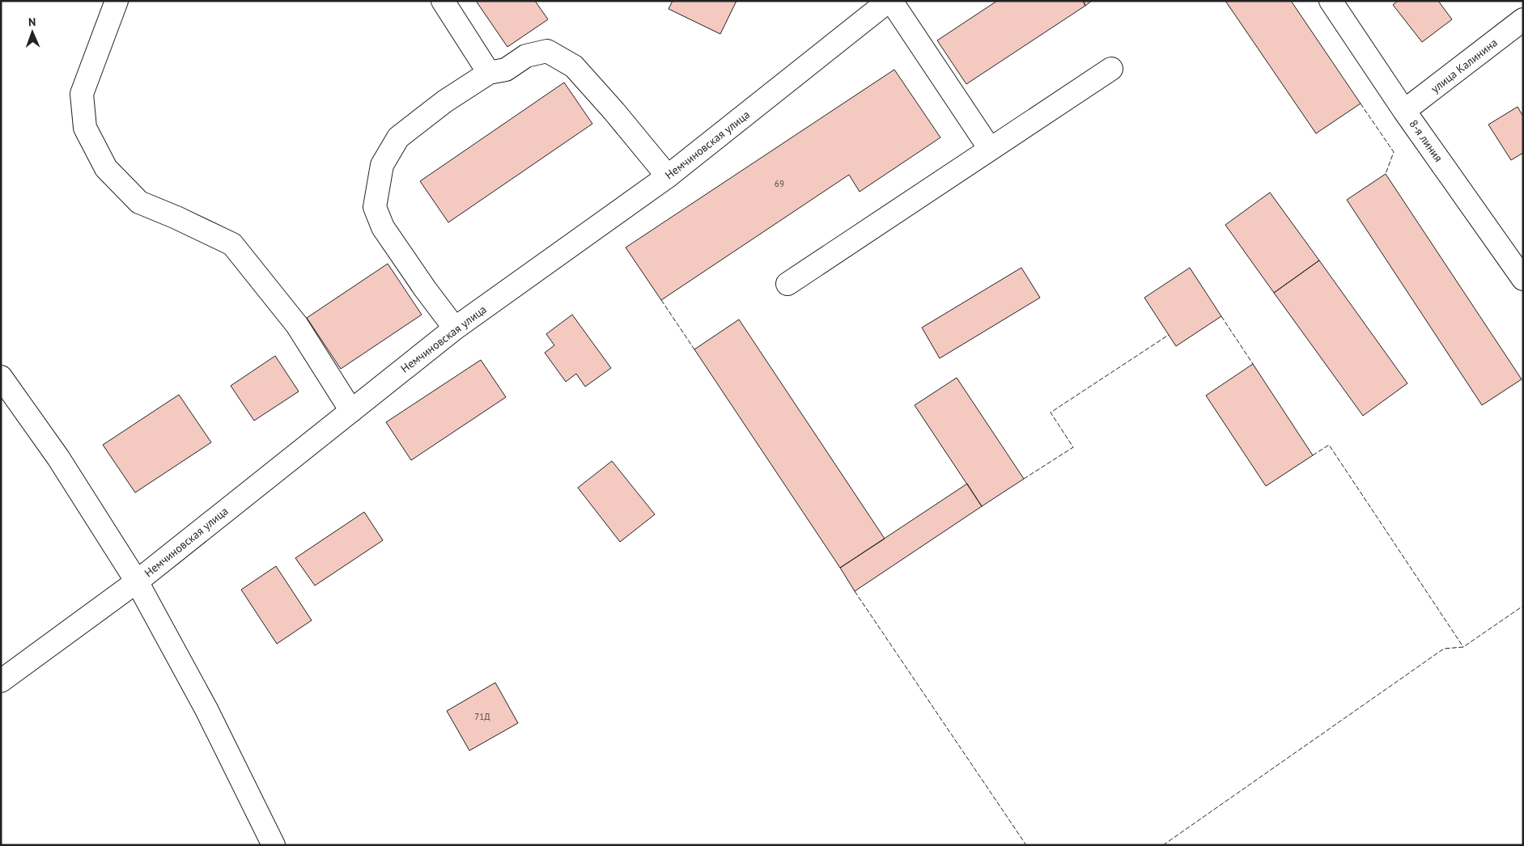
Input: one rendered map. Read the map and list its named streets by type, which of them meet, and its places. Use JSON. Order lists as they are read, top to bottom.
{
  "streets": {
    "main road": ["улица Калинина", "8-я линия", "Немчиновская улица"]
  },
  "crossings": [
    ["улица Калинина", "8-я линия"]
  ],
  "house_numbers": ["69", "71Д"],
  "north": "top"
}
